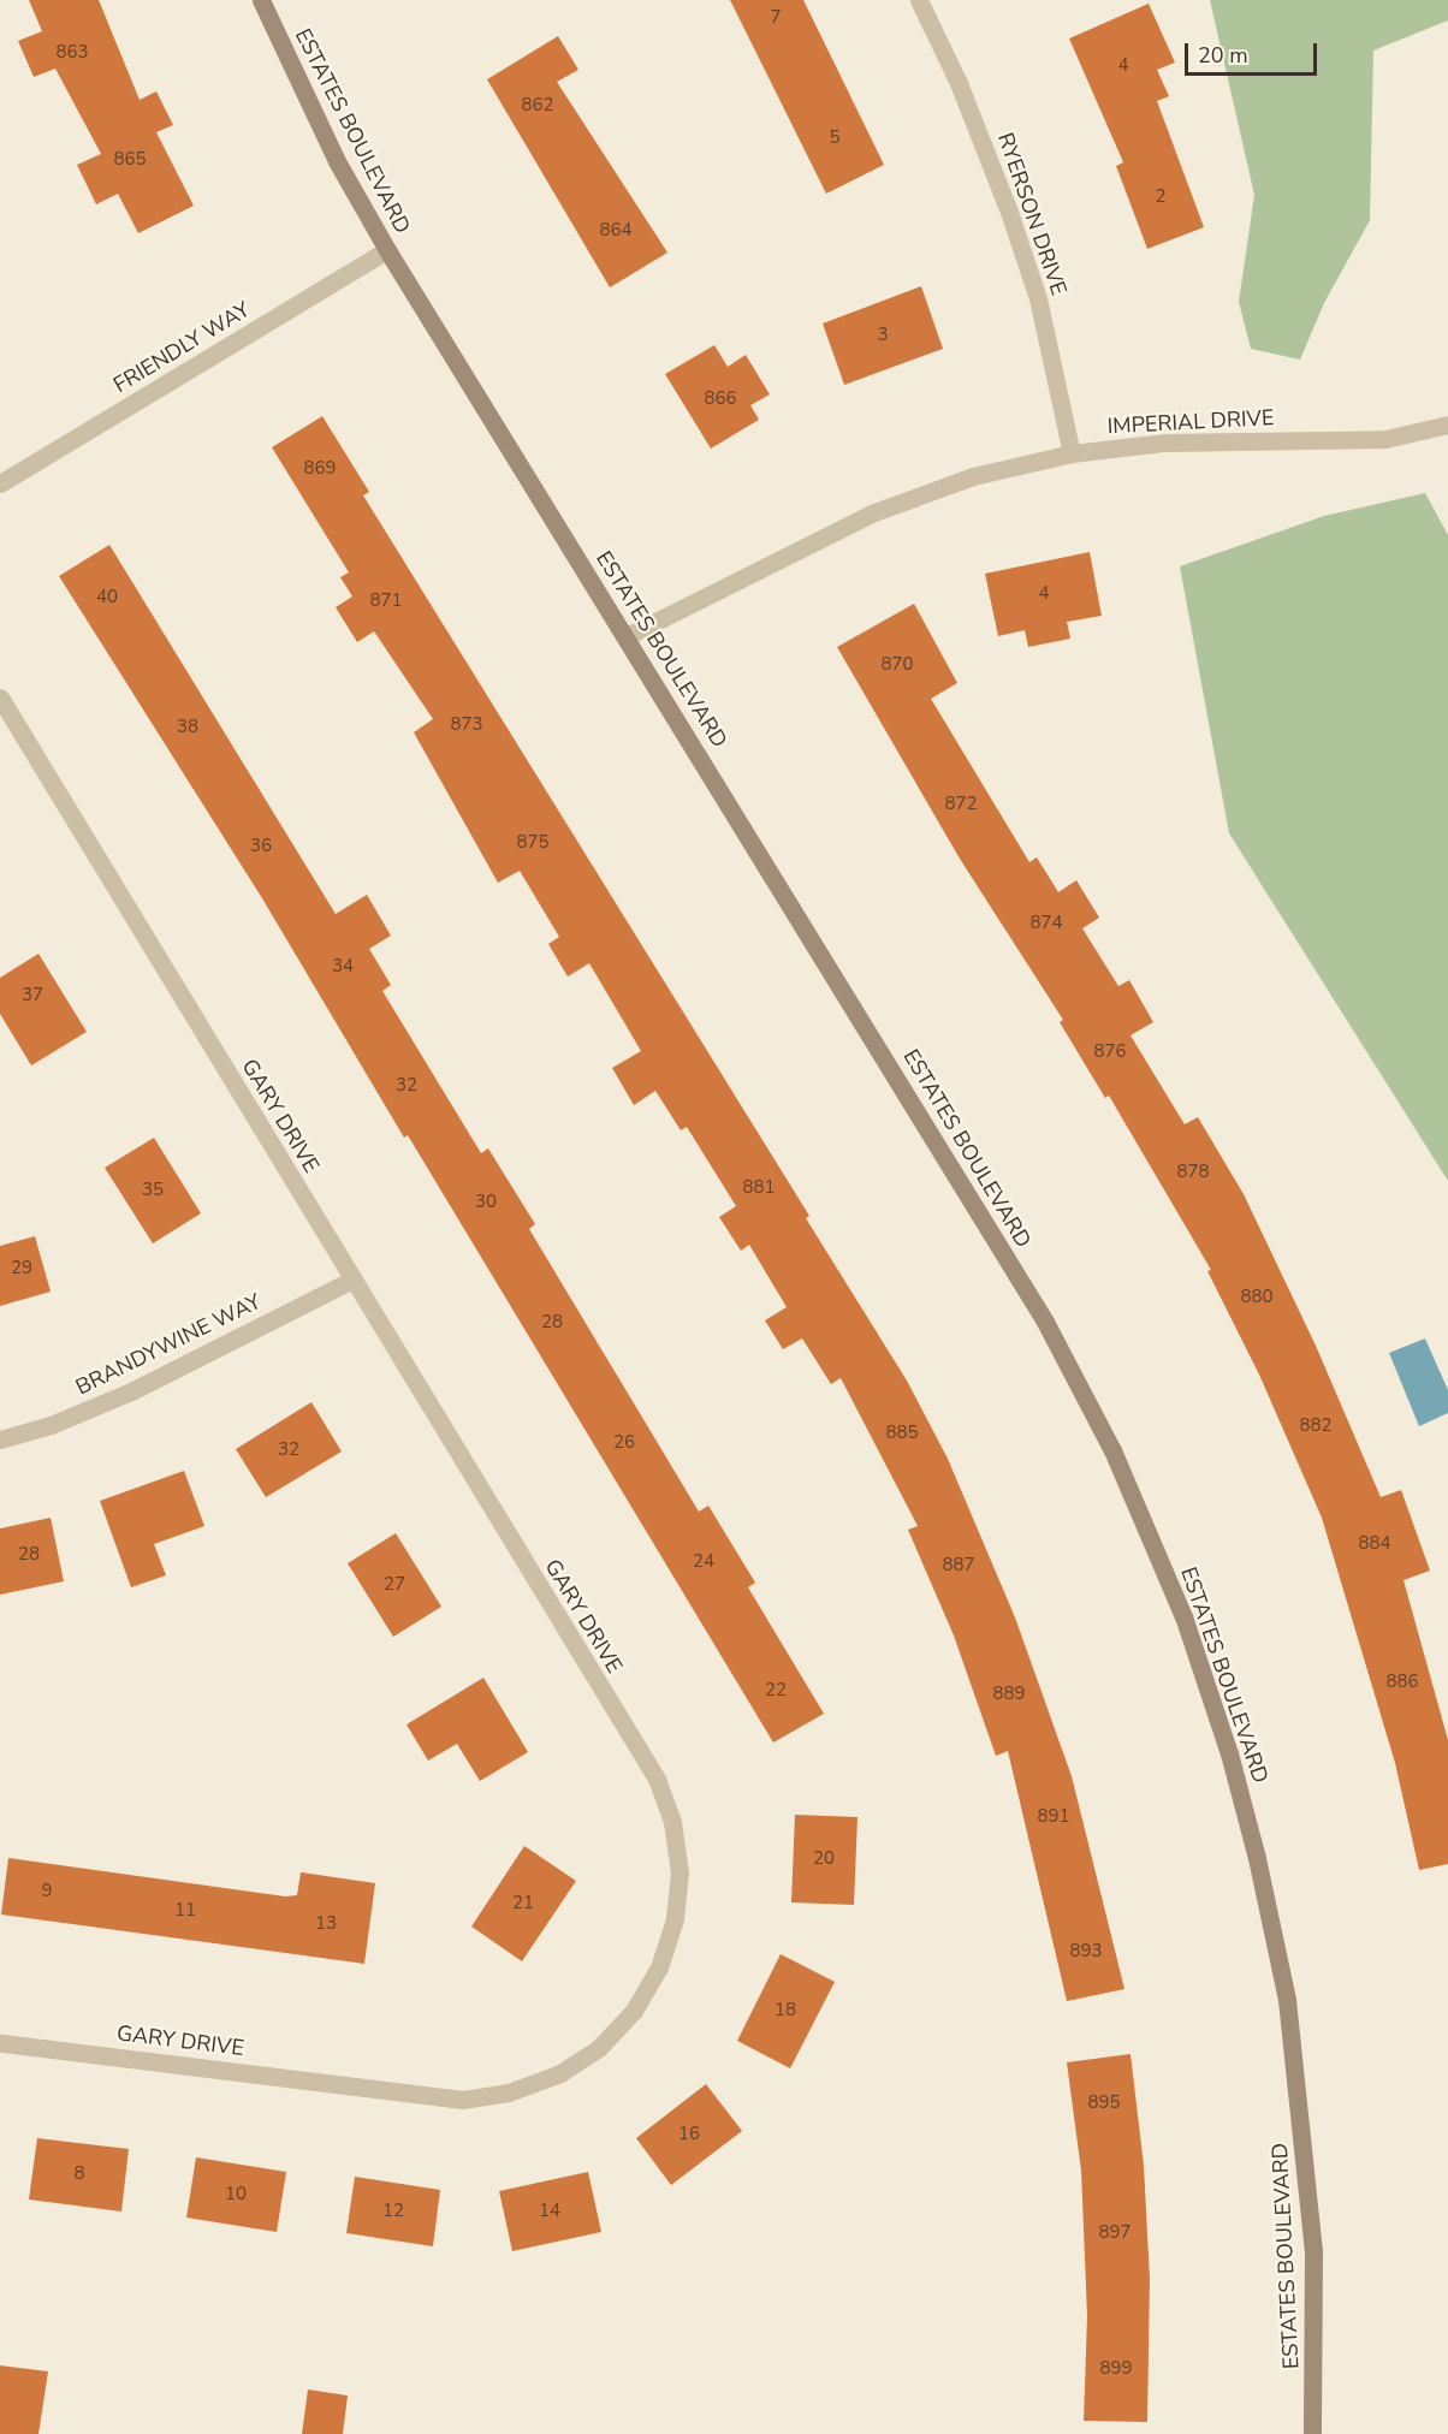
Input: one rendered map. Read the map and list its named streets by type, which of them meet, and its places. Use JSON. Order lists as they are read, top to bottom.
{
  "streets": {
    "street": [
      "ESTATES BOULEVARD",
      "RYERSON DRIVE",
      "FRIENDLY WAY",
      "IMPERIAL DRIVE",
      "GARY DRIVE",
      "BRANDYWINE WAY"
    ]
  },
  "crossings": [
    ["ESTATES BOULEVARD", "FRIENDLY WAY"],
    ["ESTATES BOULEVARD", "IMPERIAL DRIVE"],
    ["RYERSON DRIVE", "IMPERIAL DRIVE"],
    ["GARY DRIVE", "BRANDYWINE WAY"]
  ],
  "house_numbers": [
    "7",
    "863",
    "4",
    "862",
    "5",
    "865",
    "2",
    "864",
    "3",
    "866",
    "869",
    "4",
    "40",
    "871",
    "870",
    "873",
    "38",
    "872",
    "875",
    "36",
    "874",
    "34",
    "37",
    "876",
    "32",
    "878",
    "881",
    "35",
    "30",
    "29",
    "880",
    "28",
    "882",
    "885",
    "26",
    "32",
    "884",
    "28",
    "24",
    "887",
    "27",
    "886",
    "22",
    "889",
    "891",
    "20",
    "9",
    "21",
    "11",
    "13",
    "893",
    "18",
    "895",
    "16",
    "8",
    "10",
    "12",
    "14",
    "897",
    "899"
  ],
  "scale_bar": "20 m"
}
